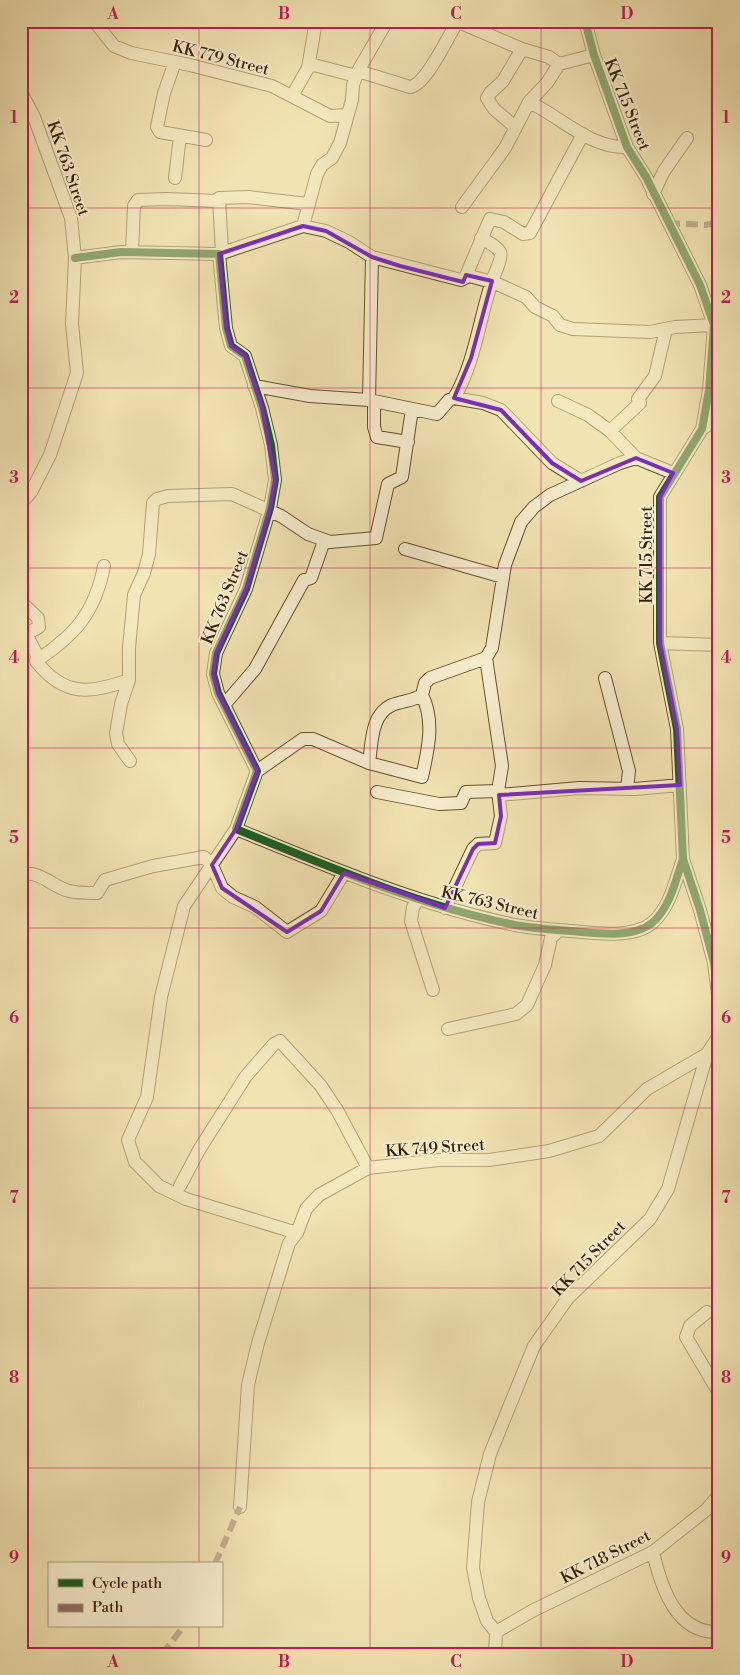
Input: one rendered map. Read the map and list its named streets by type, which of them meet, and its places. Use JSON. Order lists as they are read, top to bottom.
{
  "streets": {
    "street": [
      "KK 779 Street",
      "KK 715 Street",
      "KK 763 Street",
      "KK 749 Street",
      "KK 718 Street"
    ]
  },
  "crossings": [
    ["KK 715 Street", "KK 763 Street"],
    ["KK 715 Street", "KK 749 Street"],
    ["KK 715 Street", "KK 718 Street"]
  ],
  "legend": ["Cycle path", "Path"],
  "grid": {
    "columns": [
      "A",
      "B",
      "C",
      "D"
    ],
    "rows": [
      "1",
      "2",
      "3",
      "4",
      "5",
      "6",
      "7",
      "8",
      "9"
    ]
  }
}
